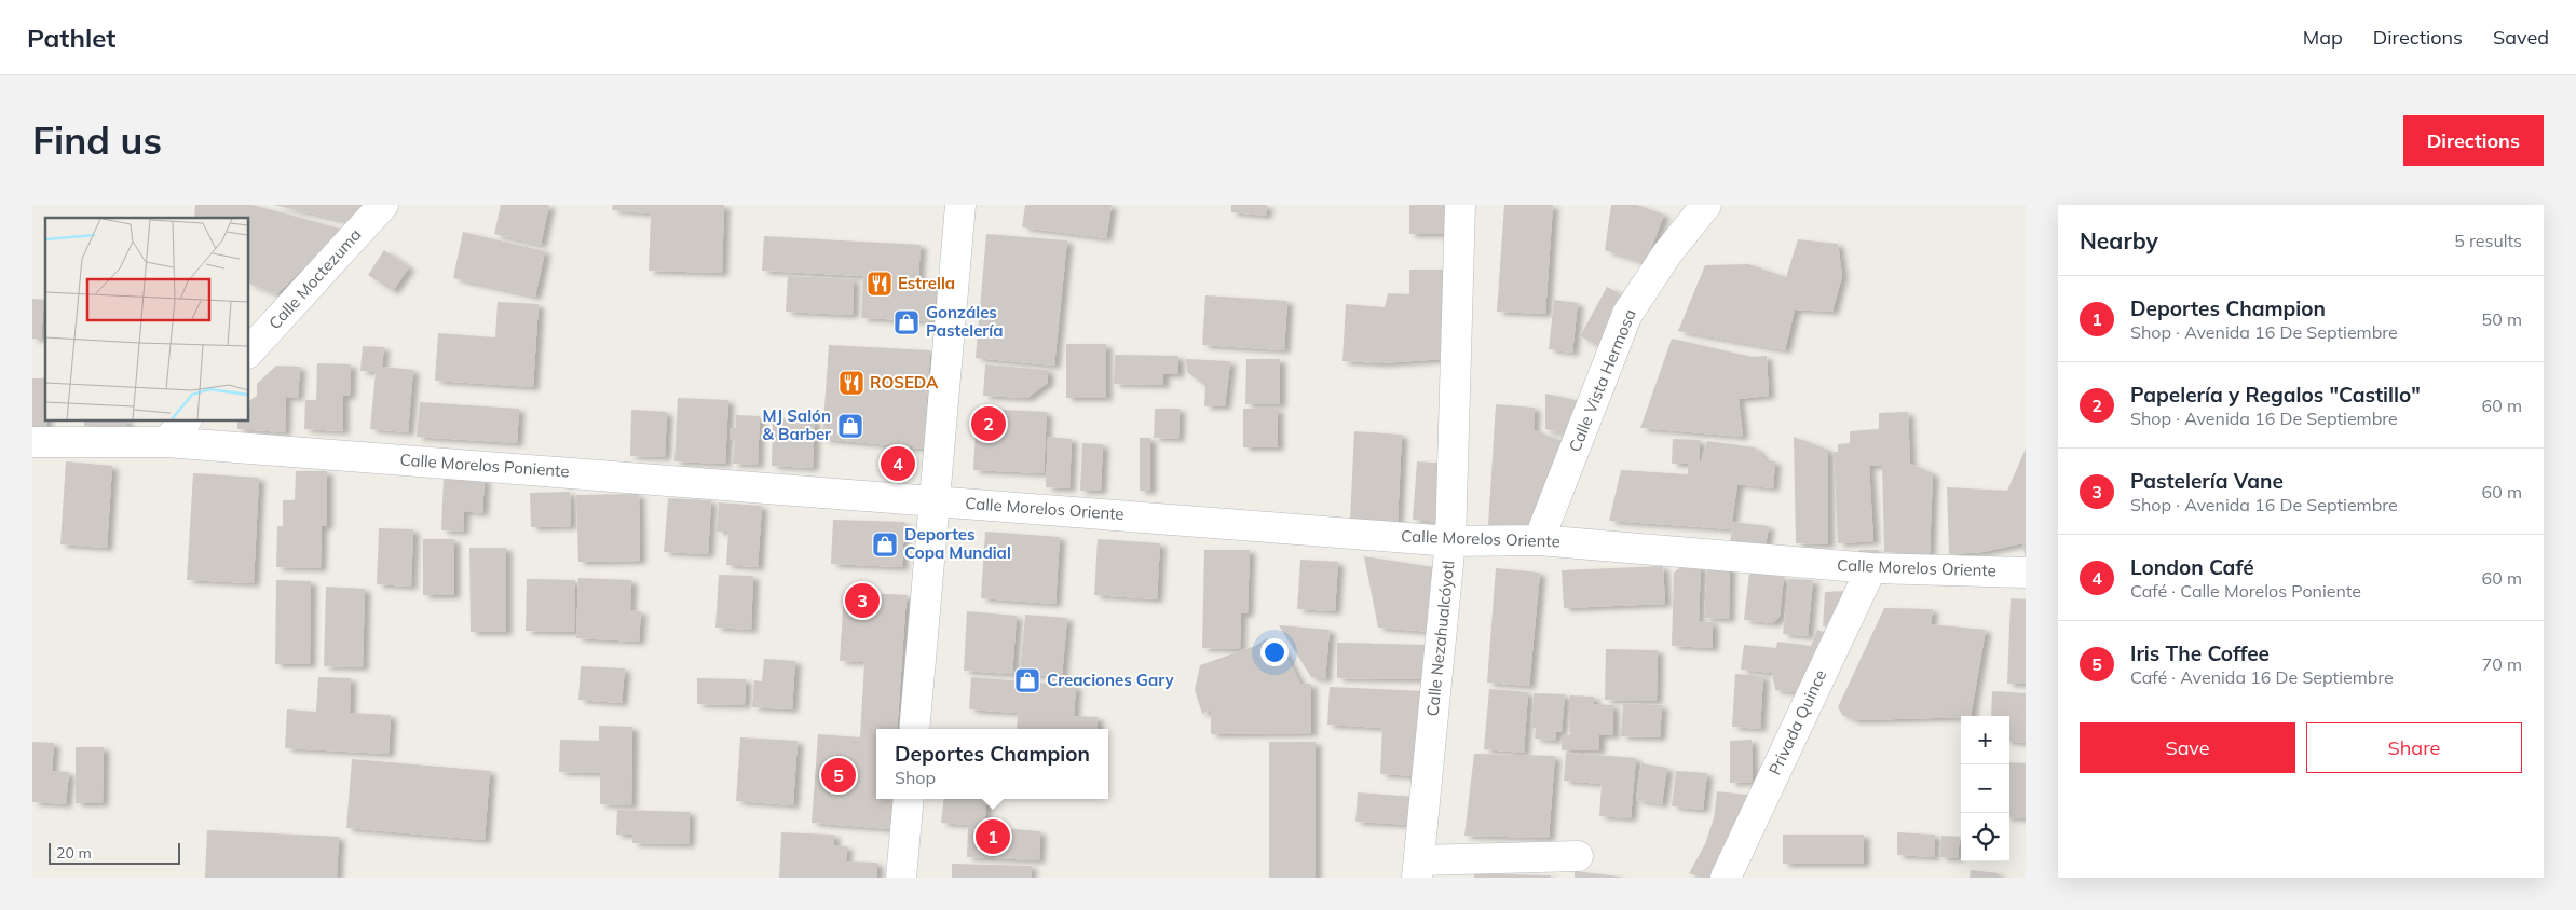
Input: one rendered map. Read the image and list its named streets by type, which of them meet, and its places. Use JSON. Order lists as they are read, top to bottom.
{
  "streets": {
    "street": [
      "Calle Moctezuma",
      "Calle Vista Hermosa",
      "Calle Morelos Poniente",
      "Calle Morelos Oriente",
      "Calle Nezahualcóyotl",
      "Privada Quince"
    ]
  },
  "crossings": [
    ["Calle Vista Hermosa", "Calle Morelos Oriente"],
    ["Calle Morelos Poniente", "Calle Morelos Oriente"],
    ["Calle Morelos Oriente", "Calle Nezahualcóyotl"],
    ["Calle Morelos Oriente", "Privada Quince"]
  ],
  "places": {
    "restaurant": ["Estrella", "ROSEDA"],
    "shop": [
      "Gonzáles Pastelería",
      "MJ Salón & Barber",
      "Deportes Copa Mundial",
      "Creaciones Gary"
    ]
  },
  "scale_bar": "20 m",
  "page": {
    "header": "Pathlet",
    "nav": ["Map", "Directions", "Saved"],
    "buttons": [
      "Directions",
      ["Save", "Share"]
    ],
    "title": "Find us",
    "heading": ["Nearby", "5 results"],
    "list": [
      {
        "mark": "1",
        "name": "Deportes Champion",
        "note": "Shop · Avenida 16 De Septiembre",
        "value": "50 m"
      },
      {
        "mark": "2",
        "name": "Papelería y Regalos \"Castillo\"",
        "note": "Shop · Avenida 16 De Septiembre",
        "value": "60 m"
      },
      {
        "mark": "3",
        "name": "Pastelería Vane",
        "note": "Shop · Avenida 16 De Septiembre",
        "value": "60 m"
      },
      {
        "mark": "4",
        "name": "London Café",
        "note": "Café · Calle Morelos Poniente",
        "value": "60 m"
      },
      {
        "mark": "5",
        "name": "Iris The Coffee",
        "note": "Café · Avenida 16 De Septiembre",
        "value": "70 m"
      }
    ],
    "pins": [
      "2",
      "4",
      "3",
      "5",
      "1"
    ],
    "map_buttons": ["+", "−"],
    "popup": ["Deportes Champion", "Shop"],
    "scale": "20 m"
  }
}
